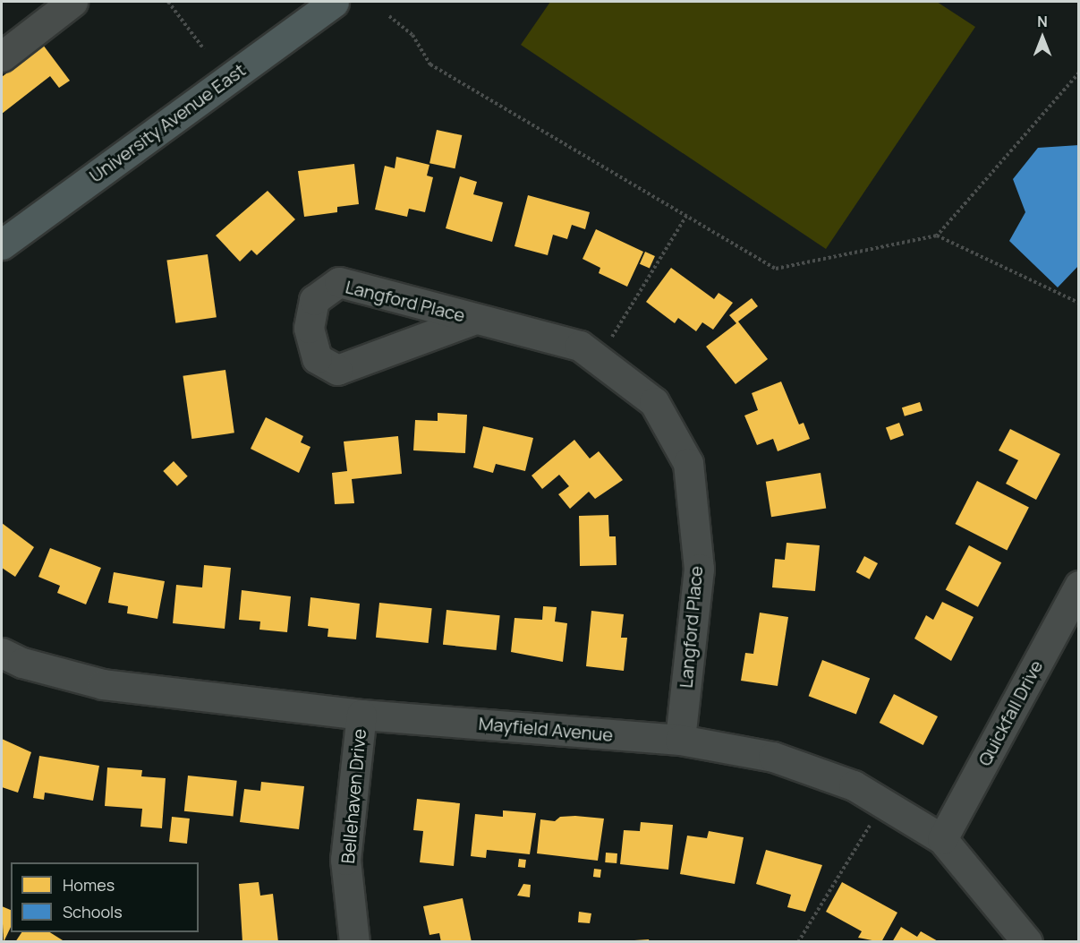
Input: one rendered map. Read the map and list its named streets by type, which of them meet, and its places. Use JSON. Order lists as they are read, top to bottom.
{
  "streets": {
    "main road": ["University Avenue East"],
    "street": [
      "Langford Place",
      "Quickfall Drive",
      "Mayfield Avenue",
      "Bellehaven Drive"
    ]
  },
  "crossings": [
    ["Langford Place", "Mayfield Avenue"],
    ["Quickfall Drive", "Mayfield Avenue"],
    ["Mayfield Avenue", "Bellehaven Drive"]
  ],
  "legend": ["Homes", "Schools"],
  "north": "top"
}
